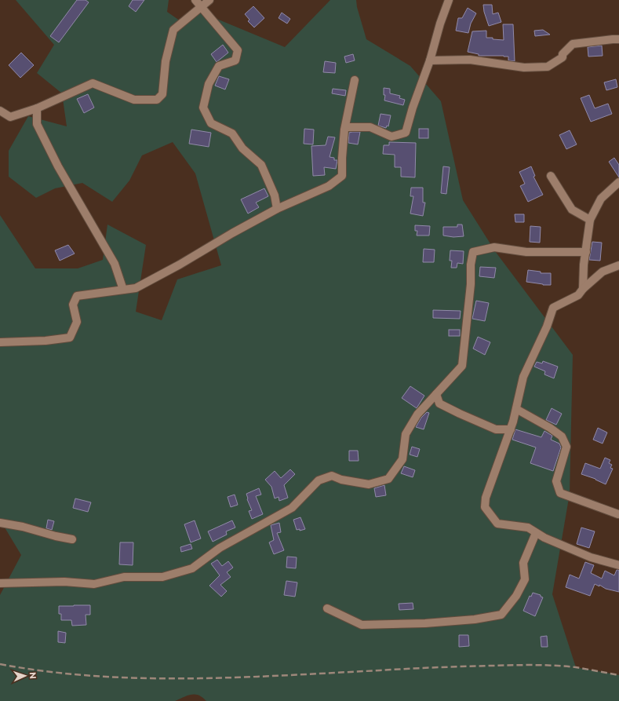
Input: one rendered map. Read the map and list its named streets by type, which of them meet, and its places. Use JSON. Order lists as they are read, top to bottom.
{
  "north": "right"
}
